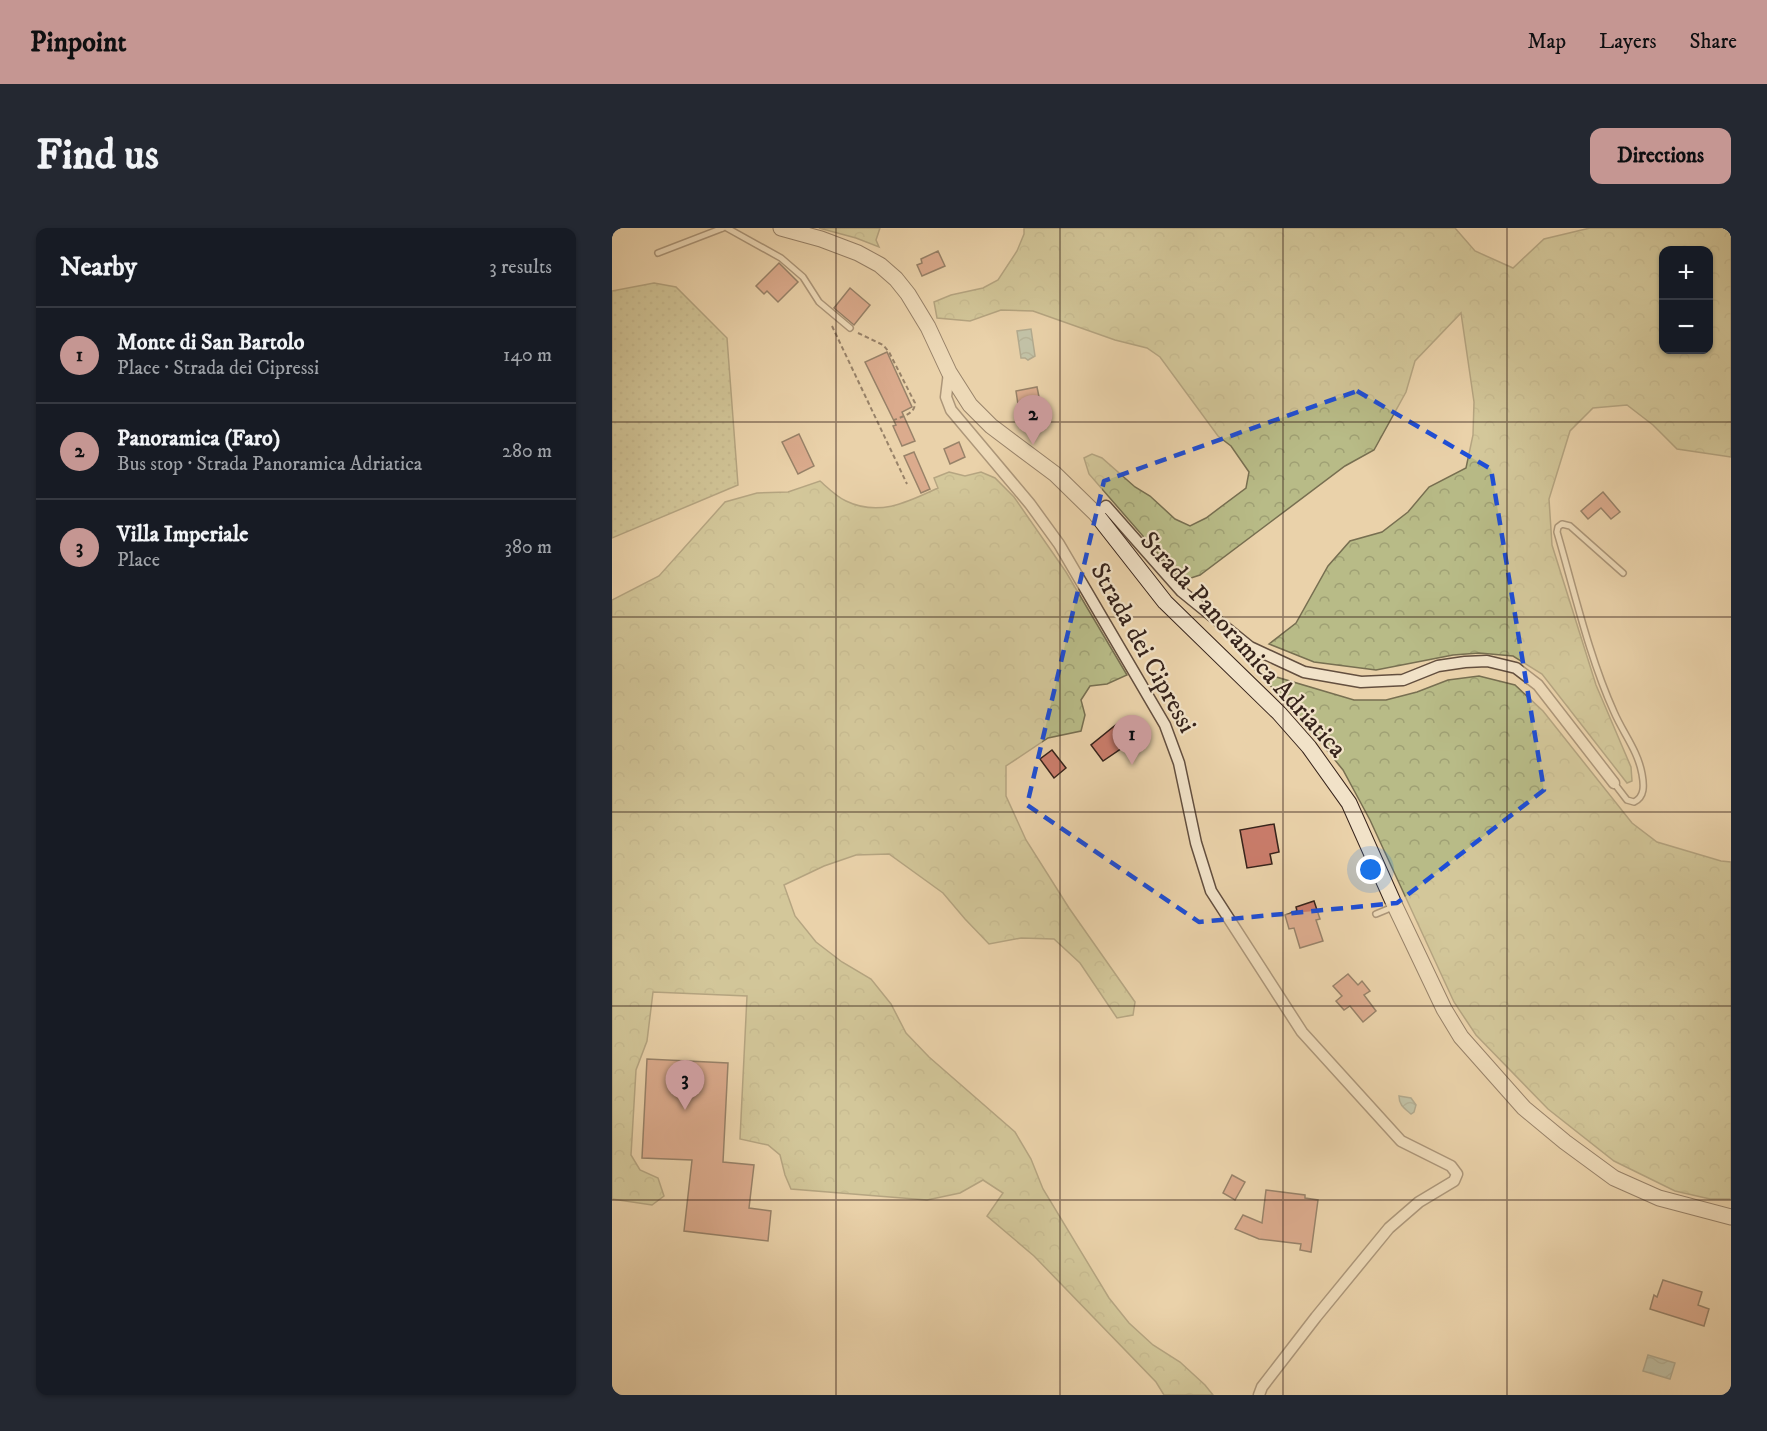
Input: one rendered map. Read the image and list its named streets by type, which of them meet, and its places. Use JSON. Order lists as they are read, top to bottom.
{
  "streets": {
    "street": ["Strada Panoramica Adriatica", "Strada dei Cipressi"]
  },
  "crossings": [
    ["Strada Panoramica Adriatica", "Strada dei Cipressi"]
  ],
  "page": {
    "header": "Pinpoint",
    "nav": ["Map", "Layers", "Share"],
    "buttons": "Directions",
    "title": "Find us",
    "heading": ["Nearby", "3 results"],
    "map_buttons": ["+", "−"],
    "list": [
      {
        "mark": "1",
        "name": "Monte di San Bartolo",
        "note": "Place · Strada dei Cipressi",
        "value": "140 m"
      },
      {
        "mark": "2",
        "name": "Panoramica (Faro)",
        "note": "Bus stop · Strada Panoramica Adriatica",
        "value": "280 m"
      },
      {
        "mark": "3",
        "name": "Villa Imperiale",
        "note": "Place",
        "value": "380 m"
      }
    ],
    "pins": ["2", "1", "3"]
  }
}
